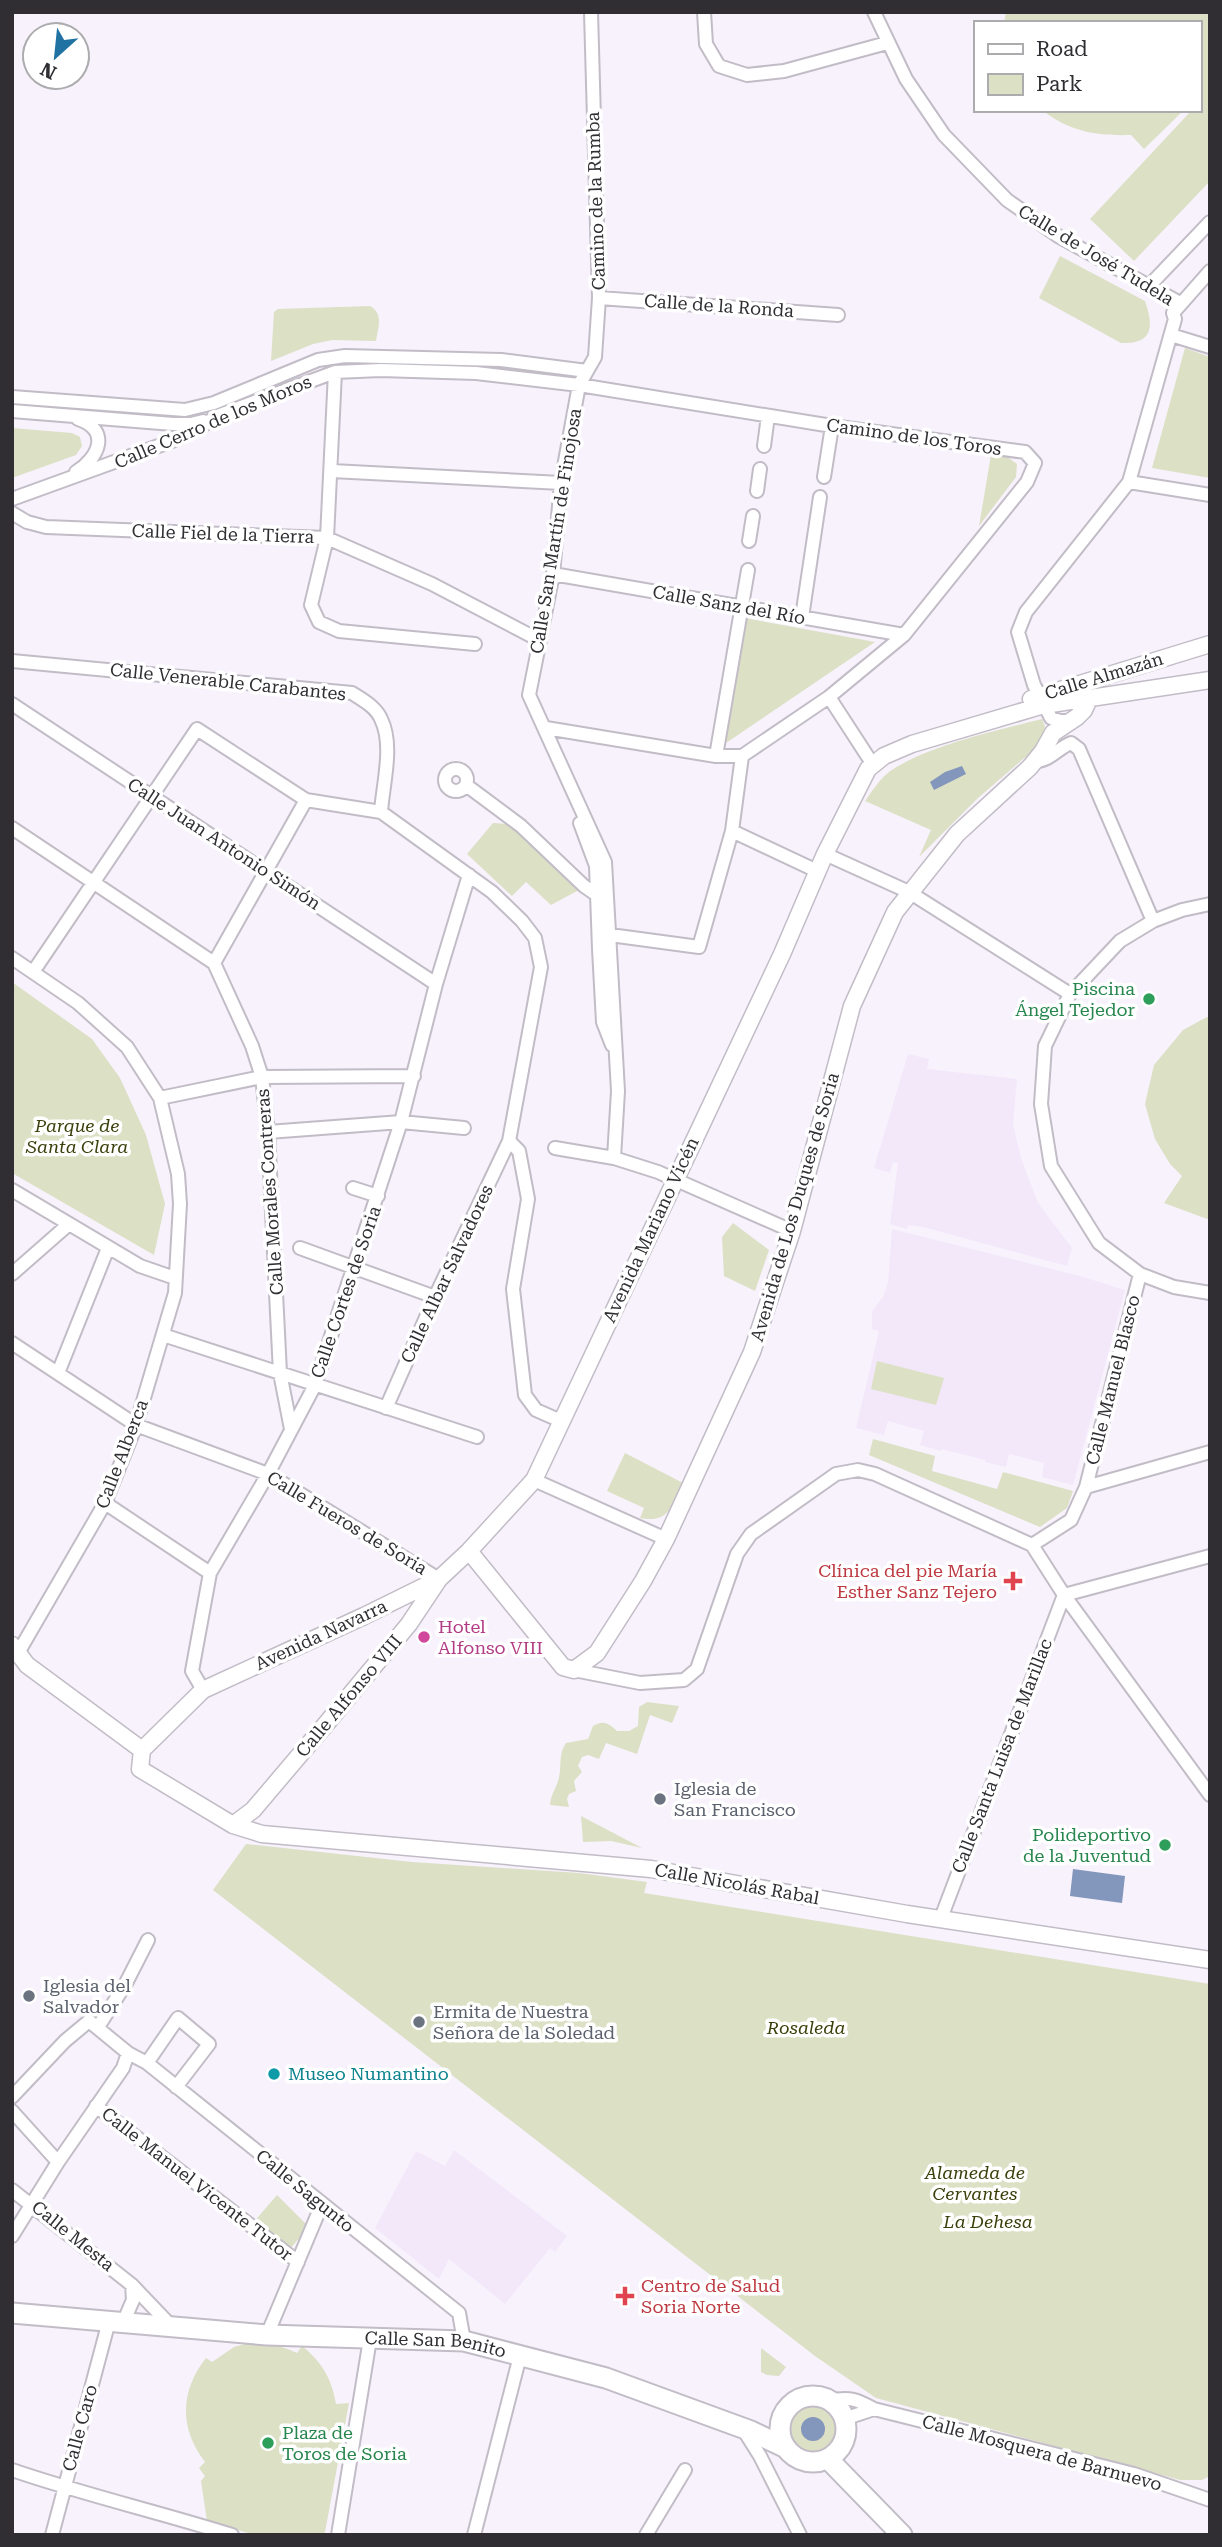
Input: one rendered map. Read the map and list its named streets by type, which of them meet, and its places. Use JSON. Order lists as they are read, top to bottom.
{
  "streets": {
    "main road": ["Calle San Benito"],
    "street": [
      "Camino de la Rumba",
      "Calle de José Tudela",
      "Calle de la Ronda",
      "Calle Cerro de los Moros",
      "Camino de los Toros",
      "Calle San Martín de Finojosa",
      "Calle Fiel de la Tierra",
      "Calle Sanz del Río",
      "Calle Almazán",
      "Calle Venerable Carabantes",
      "Calle Juan Antonio Simón",
      "Calle Morales Contreras",
      "Avenida de Los Duques de Soria",
      "Avenida Mariano Vicén",
      "Calle Albar Salvadores",
      "Calle Cortes de Soria",
      "Calle Manuel Blasco",
      "Calle Alberca",
      "Calle Fueros de Soria",
      "Avenida Navarra",
      "Calle Alfonso VIII",
      "Calle Santa Luisa de Marillac",
      "Calle Nicolás Rabal",
      "Calle Manuel Vicente Tutor",
      "Calle Sagunto",
      "Calle Mesta",
      "Calle Caro",
      "Calle Mosquera de Barnuevo"
    ]
  },
  "crossings": [
    ["Camino de la Rumba", "Calle de la Ronda"],
    ["Camino de la Rumba", "Calle Cerro de los Moros"],
    ["Camino de la Rumba", "Camino de los Toros"],
    ["Camino de la Rumba", "Calle San Martín de Finojosa"],
    ["Calle de José Tudela", "Calle Almazán"],
    ["Calle Cerro de los Moros", "Camino de los Toros"],
    ["Calle Cerro de los Moros", "Calle San Martín de Finojosa"],
    ["Camino de los Toros", "Calle San Martín de Finojosa"],
    ["Camino de los Toros", "Calle Sanz del Río"],
    ["Calle San Martín de Finojosa", "Calle Fiel de la Tierra"],
    ["Calle San Martín de Finojosa", "Calle Sanz del Río"],
    ["Calle Almazán", "Avenida de Los Duques de Soria"],
    ["Calle Almazán", "Avenida Mariano Vicén"],
    ["Calle Juan Antonio Simón", "Calle Cortes de Soria"],
    ["Calle Morales Contreras", "Calle Cortes de Soria"],
    ["Avenida Mariano Vicén", "Calle Fueros de Soria"],
    ["Avenida Mariano Vicén", "Avenida Navarra"],
    ["Avenida Mariano Vicén", "Calle Alfonso VIII"],
    ["Calle Cortes de Soria", "Calle Fueros de Soria"],
    ["Calle Cortes de Soria", "Avenida Navarra"],
    ["Calle Alberca", "Calle Fueros de Soria"],
    ["Calle Fueros de Soria", "Avenida Navarra"],
    ["Calle Fueros de Soria", "Calle Alfonso VIII"],
    ["Avenida Navarra", "Calle Alfonso VIII"],
    ["Calle Alfonso VIII", "Calle Nicolás Rabal"],
    ["Calle Santa Luisa de Marillac", "Calle Nicolás Rabal"],
    ["Calle Sagunto", "Calle San Benito"],
    ["Calle Mesta", "Calle San Benito"],
    ["Calle San Benito", "Calle Caro"],
    ["Calle San Benito", "Calle Mosquera de Barnuevo"]
  ],
  "parks": [
    "Parque de Santa Clara",
    "Rosaleda",
    "Alameda de Cervantes",
    "La Dehesa"
  ],
  "places": {
    "other": [
      "Piscina Ángel Tejedor",
      "Hotel Alfonso VIII",
      "Iglesia de San Francisco",
      "Polideportivo de la Juventud",
      "Iglesia del Salvador",
      "Ermita de Nuestra Señora de la Soledad",
      "Museo Numantino",
      "Plaza de Toros de Soria"
    ],
    "health": ["Clínica del pie María Esther Sanz Tejero", "Centro de Salud Soria Norte"]
  },
  "legend": ["Road", "Park"],
  "north": "bottom left"
}
